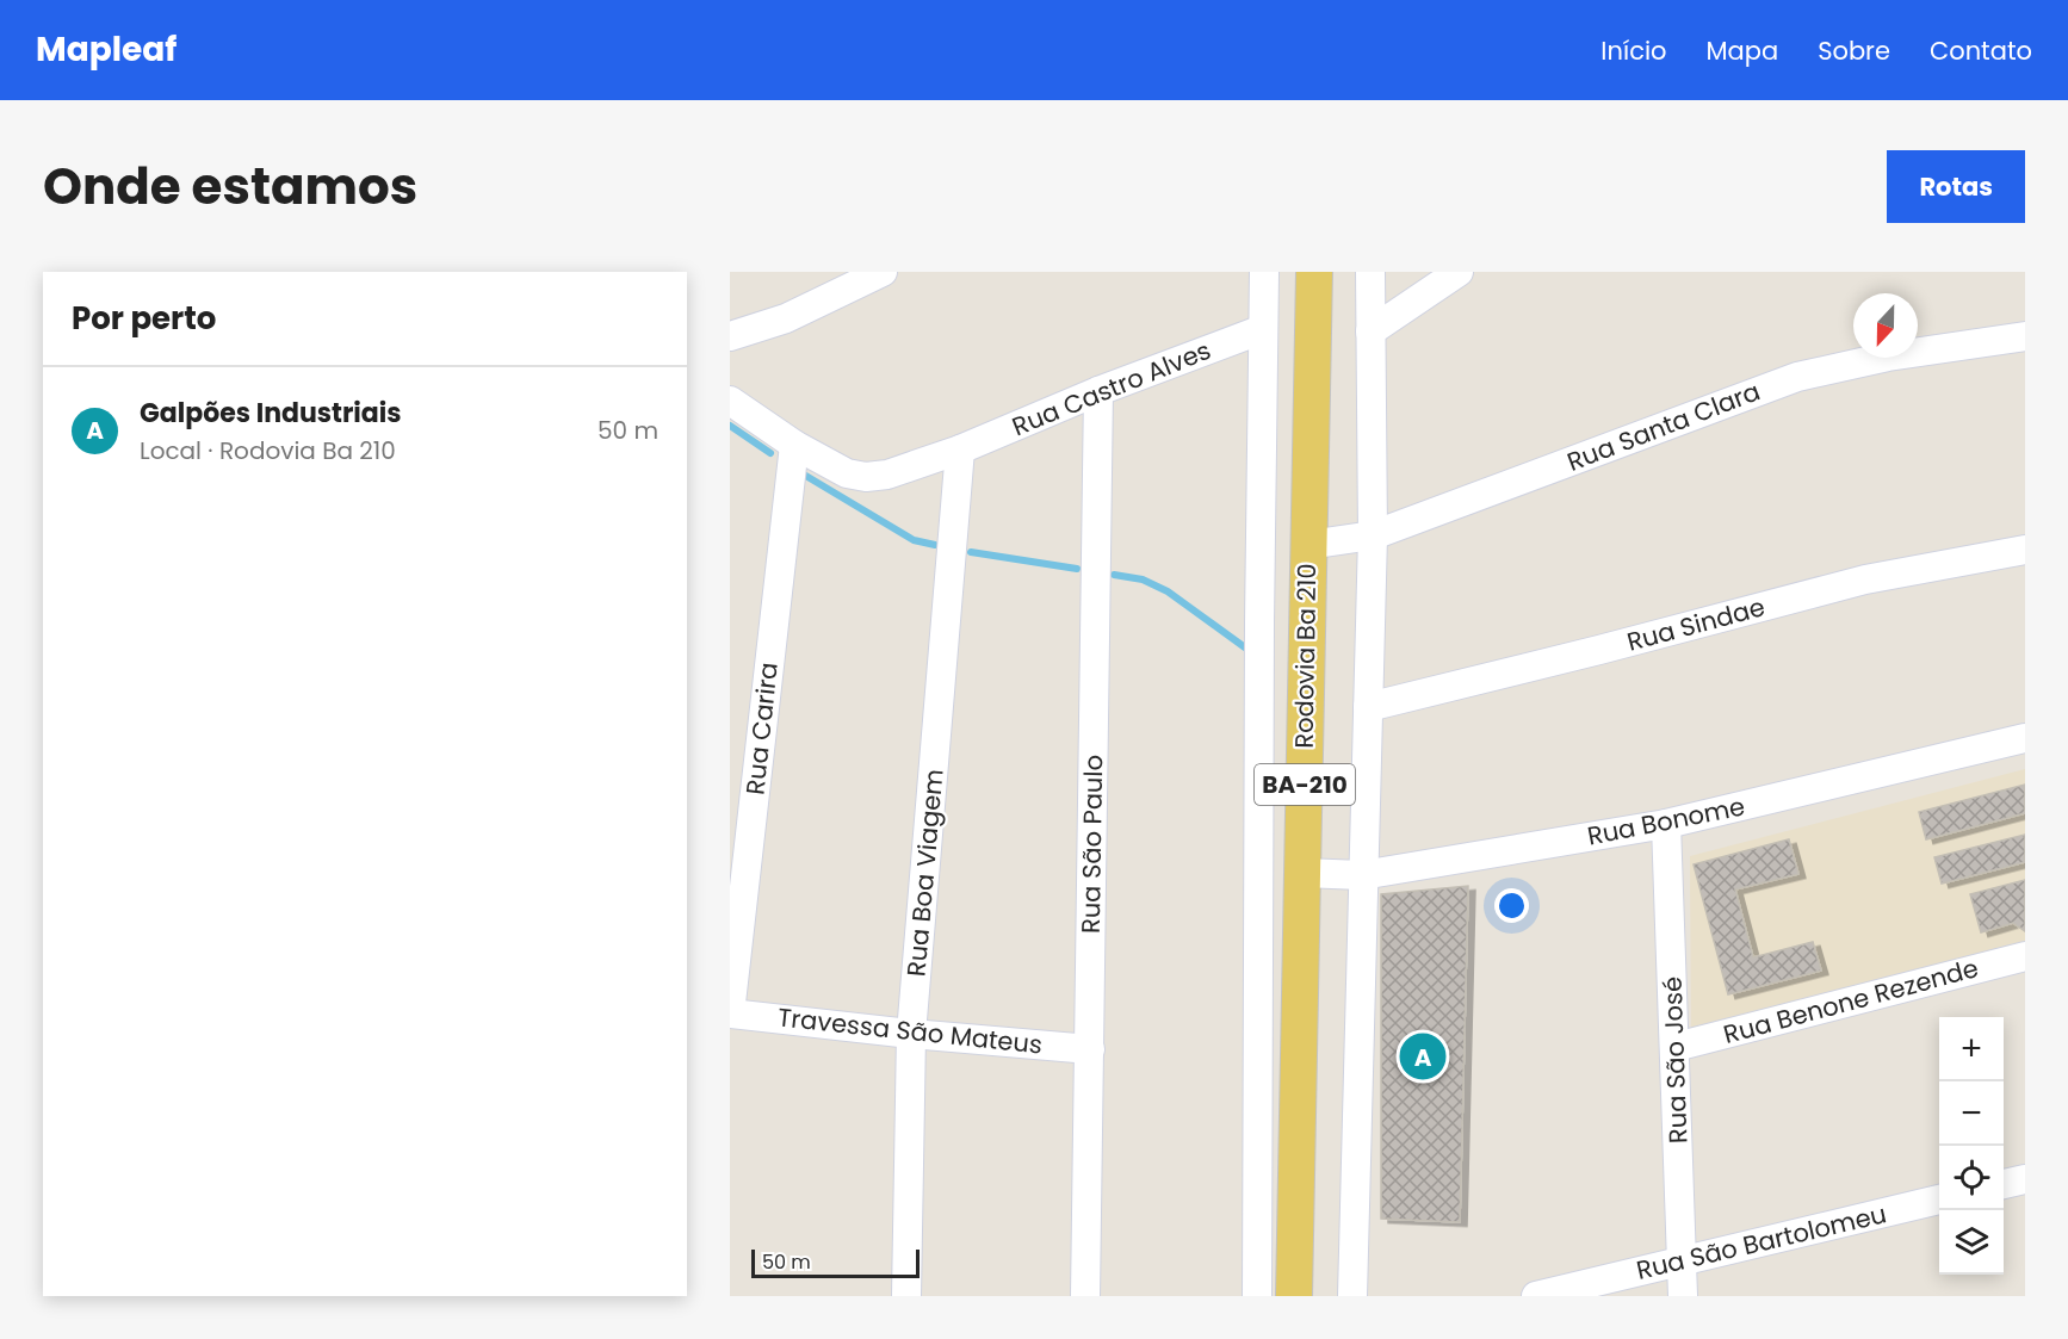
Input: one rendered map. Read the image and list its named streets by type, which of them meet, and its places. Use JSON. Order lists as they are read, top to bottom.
{
  "streets": {
    "main road": ["Rodovia Ba 210", "BA-210"],
    "street": [
      "Rua Castro Alves",
      "Rua Santa Clara",
      "Rua Sindae",
      "Rua Carira",
      "Rua Bonome",
      "Rua São Paulo",
      "Rua Boa Viagem",
      "Rua Benone Rezende",
      "Travessa São Mateus",
      "Rua São José",
      "Rua São Bartolomeu"
    ]
  },
  "crossings": [
    ["Rua Castro Alves", "Rodovia Ba 210"],
    ["Rua Castro Alves", "Rua Carira"],
    ["Rua Castro Alves", "Rua São Paulo"],
    ["Rua Castro Alves", "Rua Boa Viagem"],
    ["Rua Santa Clara", "Rodovia Ba 210"],
    ["Rodovia Ba 210", "Rua Bonome"],
    ["Rua Carira", "Travessa São Mateus"],
    ["Rua Bonome", "Rua São José"],
    ["Rua São Paulo", "Travessa São Mateus"],
    ["Rua Boa Viagem", "Travessa São Mateus"],
    ["Rua Benone Rezende", "Rua São José"],
    ["Rua São José", "Rua São Bartolomeu"]
  ],
  "scale_bar": "50 m",
  "north": "bottom",
  "page": {
    "header": "Mapleaf",
    "nav": [
      "Início",
      "Mapa",
      "Sobre",
      "Contato"
    ],
    "title": "Onde estamos",
    "buttons": "Rotas",
    "heading": "Por perto",
    "list": [
      {
        "mark": "A",
        "name": "Galpões Industriais",
        "note": "Local · Rodovia Ba 210",
        "value": "50 m"
      }
    ],
    "map_buttons": ["+", "−"],
    "pins": "A",
    "scale": "50 m"
  }
}
